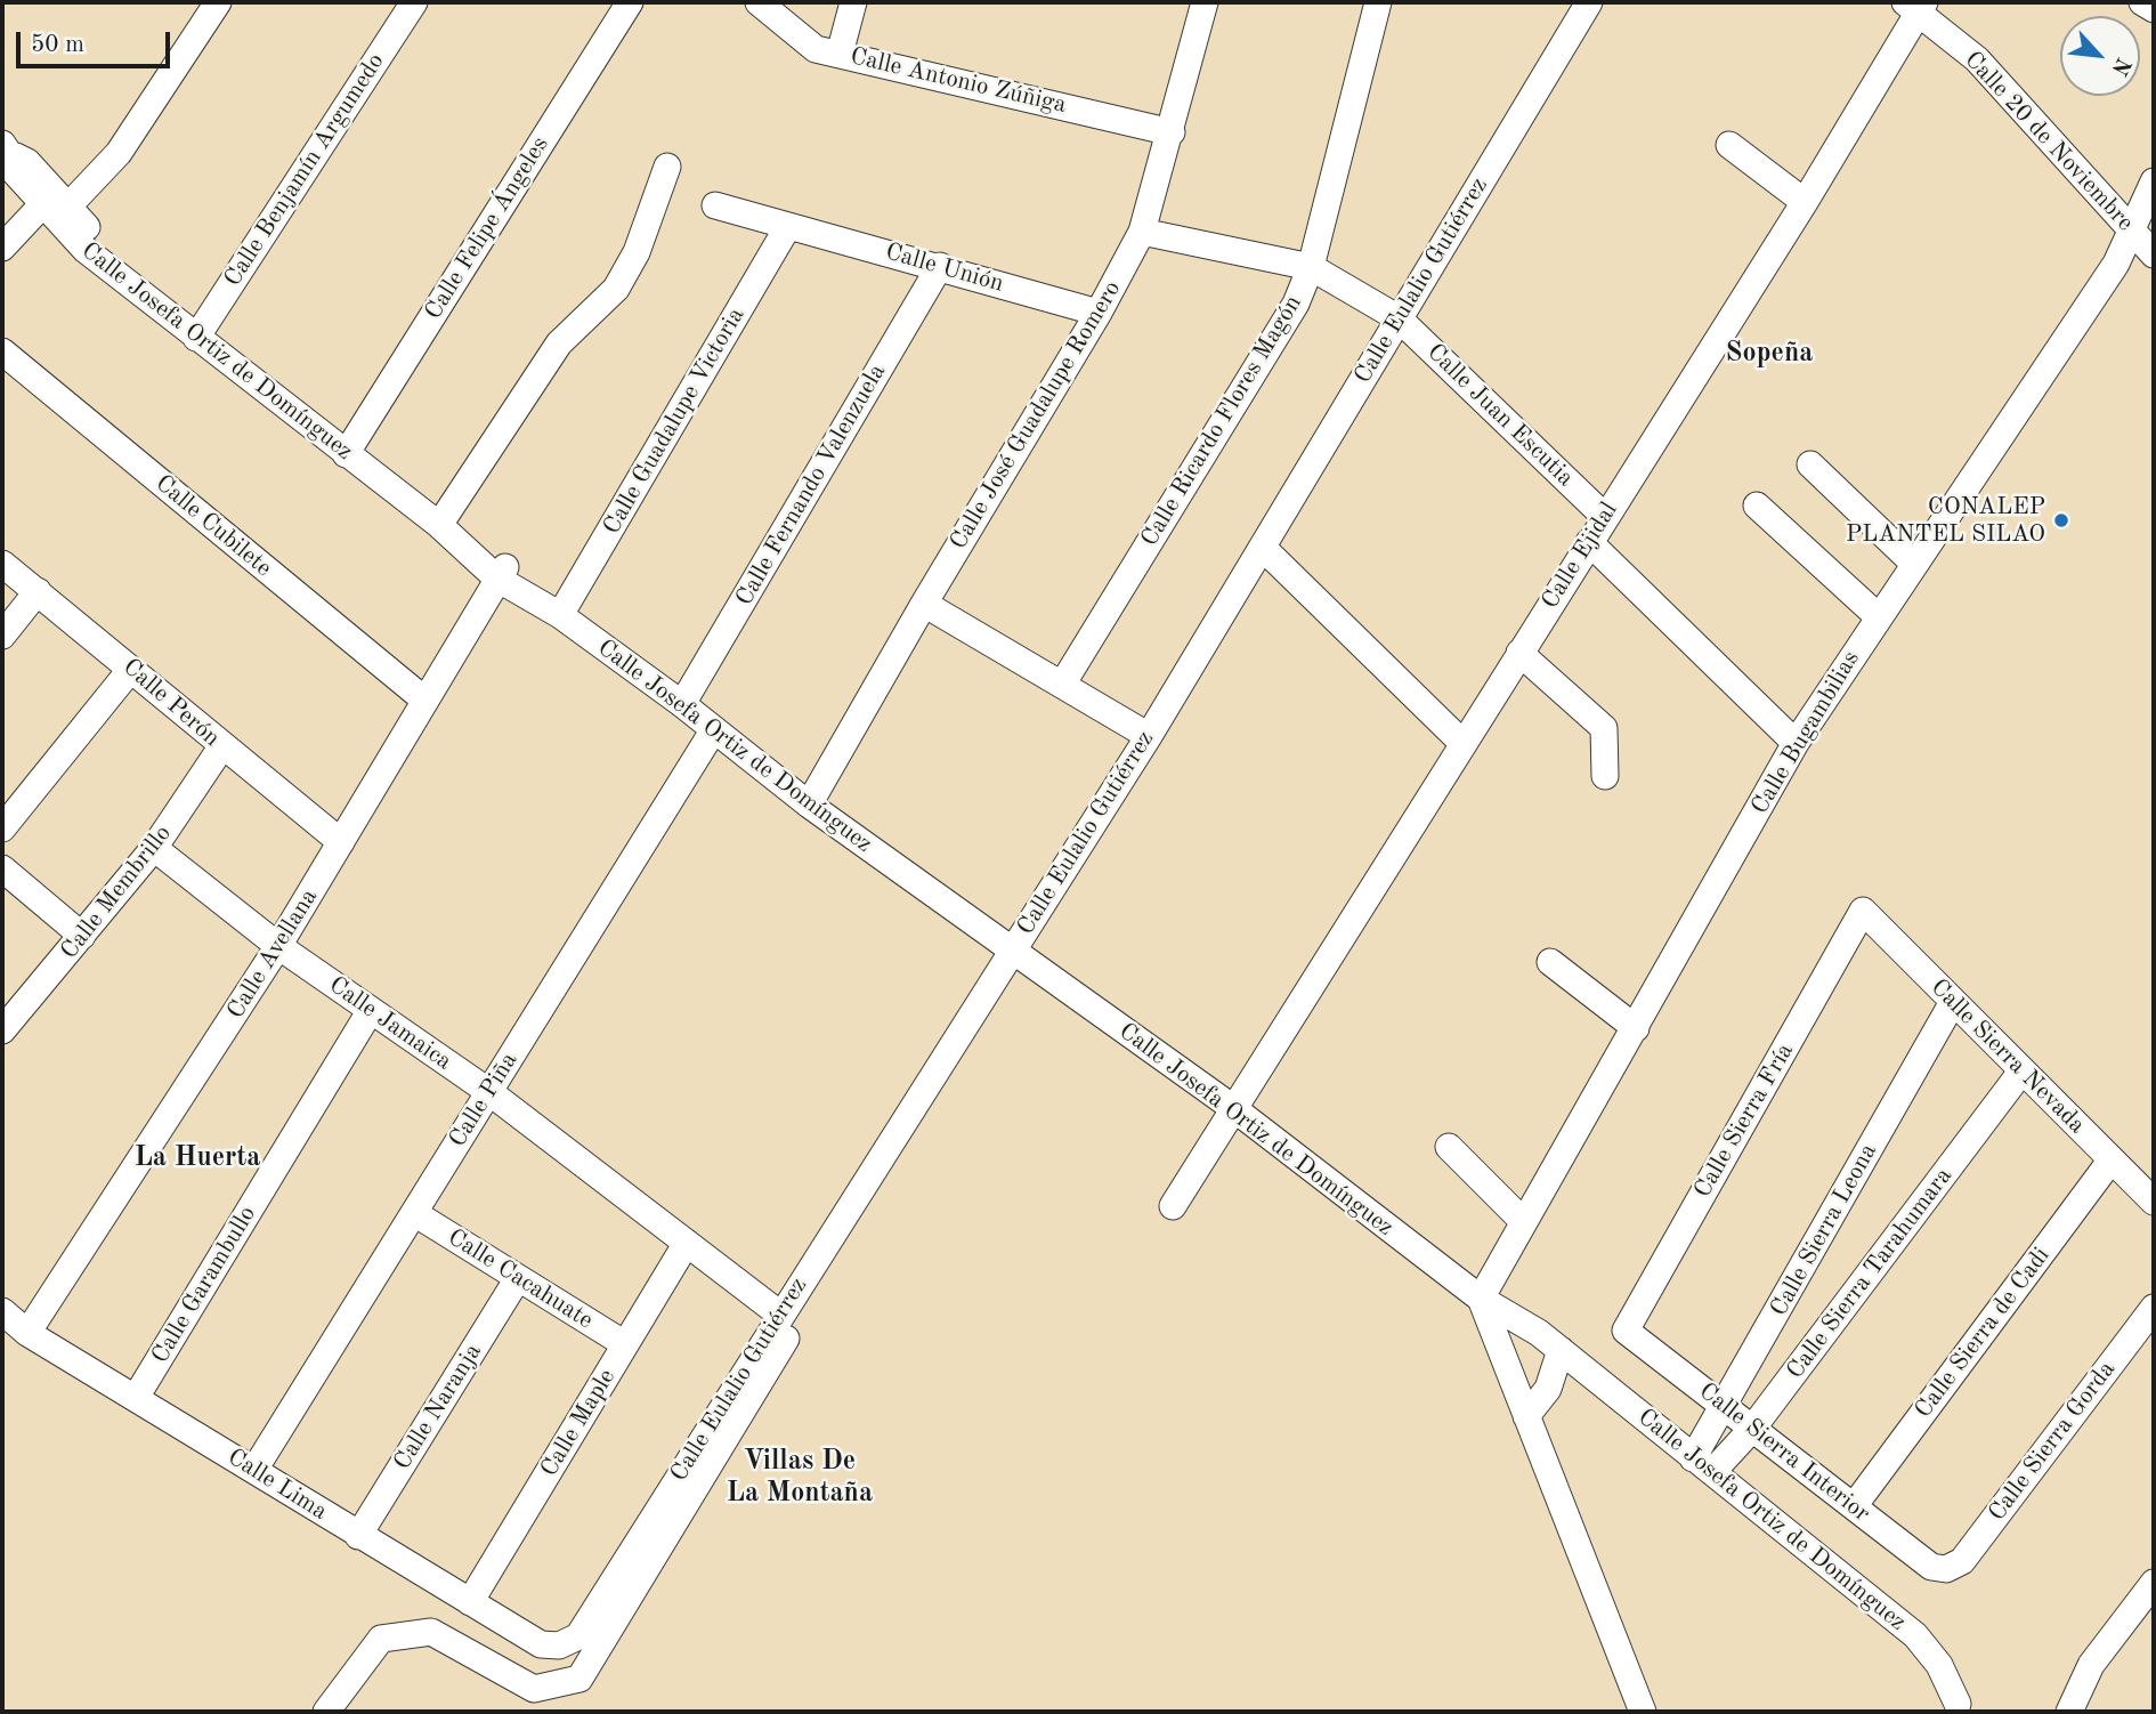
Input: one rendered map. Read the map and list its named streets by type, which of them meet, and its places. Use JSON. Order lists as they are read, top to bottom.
{
  "streets": {
    "street": [
      "Calle Antonio Zúñiga",
      "Calle 20 de Noviembre",
      "Calle Benjamín Argumedo",
      "Calle Felipe Ángeles",
      "Calle Unión",
      "Calle Eulalio Gutiérrez",
      "Calle Josefa Ortiz de Domínguez",
      "Calle José Guadalupe Romero",
      "Calle Juan Escutia",
      "Calle Guadalupe Victoria",
      "Calle Ricardo Flores Magón",
      "Calle Fernando Valenzuela",
      "Calle Cubilete",
      "Calle Ejidal",
      "Calle Perón",
      "Calle Bugambilias",
      "Calle Membrillo",
      "Calle Avellana",
      "Calle Jamaica",
      "Calle Sierra Nevada",
      "Calle Piña",
      "Calle Sierra Fría",
      "Calle Sierra Leona",
      "Calle Sierra Tarahumara",
      "Calle Cacahuate",
      "Calle Garambullo",
      "Calle Sierra de Cadi",
      "Calle Naranja",
      "Calle Maple",
      "Calle Sierra Gorda",
      "Calle Sierra Interior",
      "Calle Lima"
    ]
  },
  "crossings": [
    ["Calle Antonio Zúñiga", "Calle José Guadalupe Romero"],
    ["Calle 20 de Noviembre", "Calle Ejidal"],
    ["Calle 20 de Noviembre", "Calle Bugambilias"],
    ["Calle Benjamín Argumedo", "Calle Josefa Ortiz de Domínguez"],
    ["Calle Felipe Ángeles", "Calle Josefa Ortiz de Domínguez"],
    ["Calle Unión", "Calle José Guadalupe Romero"],
    ["Calle Unión", "Calle Guadalupe Victoria"],
    ["Calle Unión", "Calle Fernando Valenzuela"],
    ["Calle Eulalio Gutiérrez", "Calle Josefa Ortiz de Domínguez"],
    ["Calle Eulalio Gutiérrez", "Calle Juan Escutia"],
    ["Calle Eulalio Gutiérrez", "Calle Jamaica"],
    ["Calle Eulalio Gutiérrez", "Calle Lima"],
    ["Calle Josefa Ortiz de Domínguez", "Calle José Guadalupe Romero"],
    ["Calle Josefa Ortiz de Domínguez", "Calle Guadalupe Victoria"],
    ["Calle Josefa Ortiz de Domínguez", "Calle Fernando Valenzuela"],
    ["Calle Josefa Ortiz de Domínguez", "Calle Ejidal"],
    ["Calle Josefa Ortiz de Domínguez", "Calle Bugambilias"],
    ["Calle Josefa Ortiz de Domínguez", "Calle Avellana"],
    ["Calle Josefa Ortiz de Domínguez", "Calle Piña"],
    ["Calle Josefa Ortiz de Domínguez", "Calle Sierra Leona"],
    ["Calle Josefa Ortiz de Domínguez", "Calle Sierra Tarahumara"],
    ["Calle José Guadalupe Romero", "Calle Juan Escutia"],
    ["Calle Juan Escutia", "Calle Ricardo Flores Magón"],
    ["Calle Juan Escutia", "Calle Ejidal"],
    ["Calle Cubilete", "Calle Avellana"],
    ["Calle Perón", "Calle Membrillo"],
    ["Calle Perón", "Calle Avellana"],
    ["Calle Membrillo", "Calle Jamaica"],
    ["Calle Avellana", "Calle Jamaica"],
    ["Calle Avellana", "Calle Lima"],
    ["Calle Jamaica", "Calle Piña"],
    ["Calle Jamaica", "Calle Garambullo"],
    ["Calle Jamaica", "Calle Maple"],
    ["Calle Sierra Nevada", "Calle Sierra Fría"],
    ["Calle Sierra Nevada", "Calle Sierra Leona"],
    ["Calle Sierra Nevada", "Calle Sierra Tarahumara"],
    ["Calle Sierra Nevada", "Calle Sierra de Cadi"],
    ["Calle Piña", "Calle Cacahuate"],
    ["Calle Piña", "Calle Lima"],
    ["Calle Sierra Fría", "Calle Sierra Interior"],
    ["Calle Sierra Leona", "Calle Sierra Tarahumara"],
    ["Calle Sierra Leona", "Calle Sierra Interior"],
    ["Calle Sierra Tarahumara", "Calle Sierra Interior"],
    ["Calle Cacahuate", "Calle Naranja"],
    ["Calle Cacahuate", "Calle Maple"],
    ["Calle Garambullo", "Calle Lima"],
    ["Calle Sierra de Cadi", "Calle Sierra Interior"],
    ["Calle Naranja", "Calle Lima"],
    ["Calle Maple", "Calle Lima"],
    ["Calle Sierra Gorda", "Calle Sierra Interior"]
  ],
  "districts": ["Sopeña", "La Huerta", "Villas De La Montaña"],
  "places": ["CONALEP PLANTEL SILAO"],
  "scale_bar": "50 m",
  "north": "bottom right"
}
